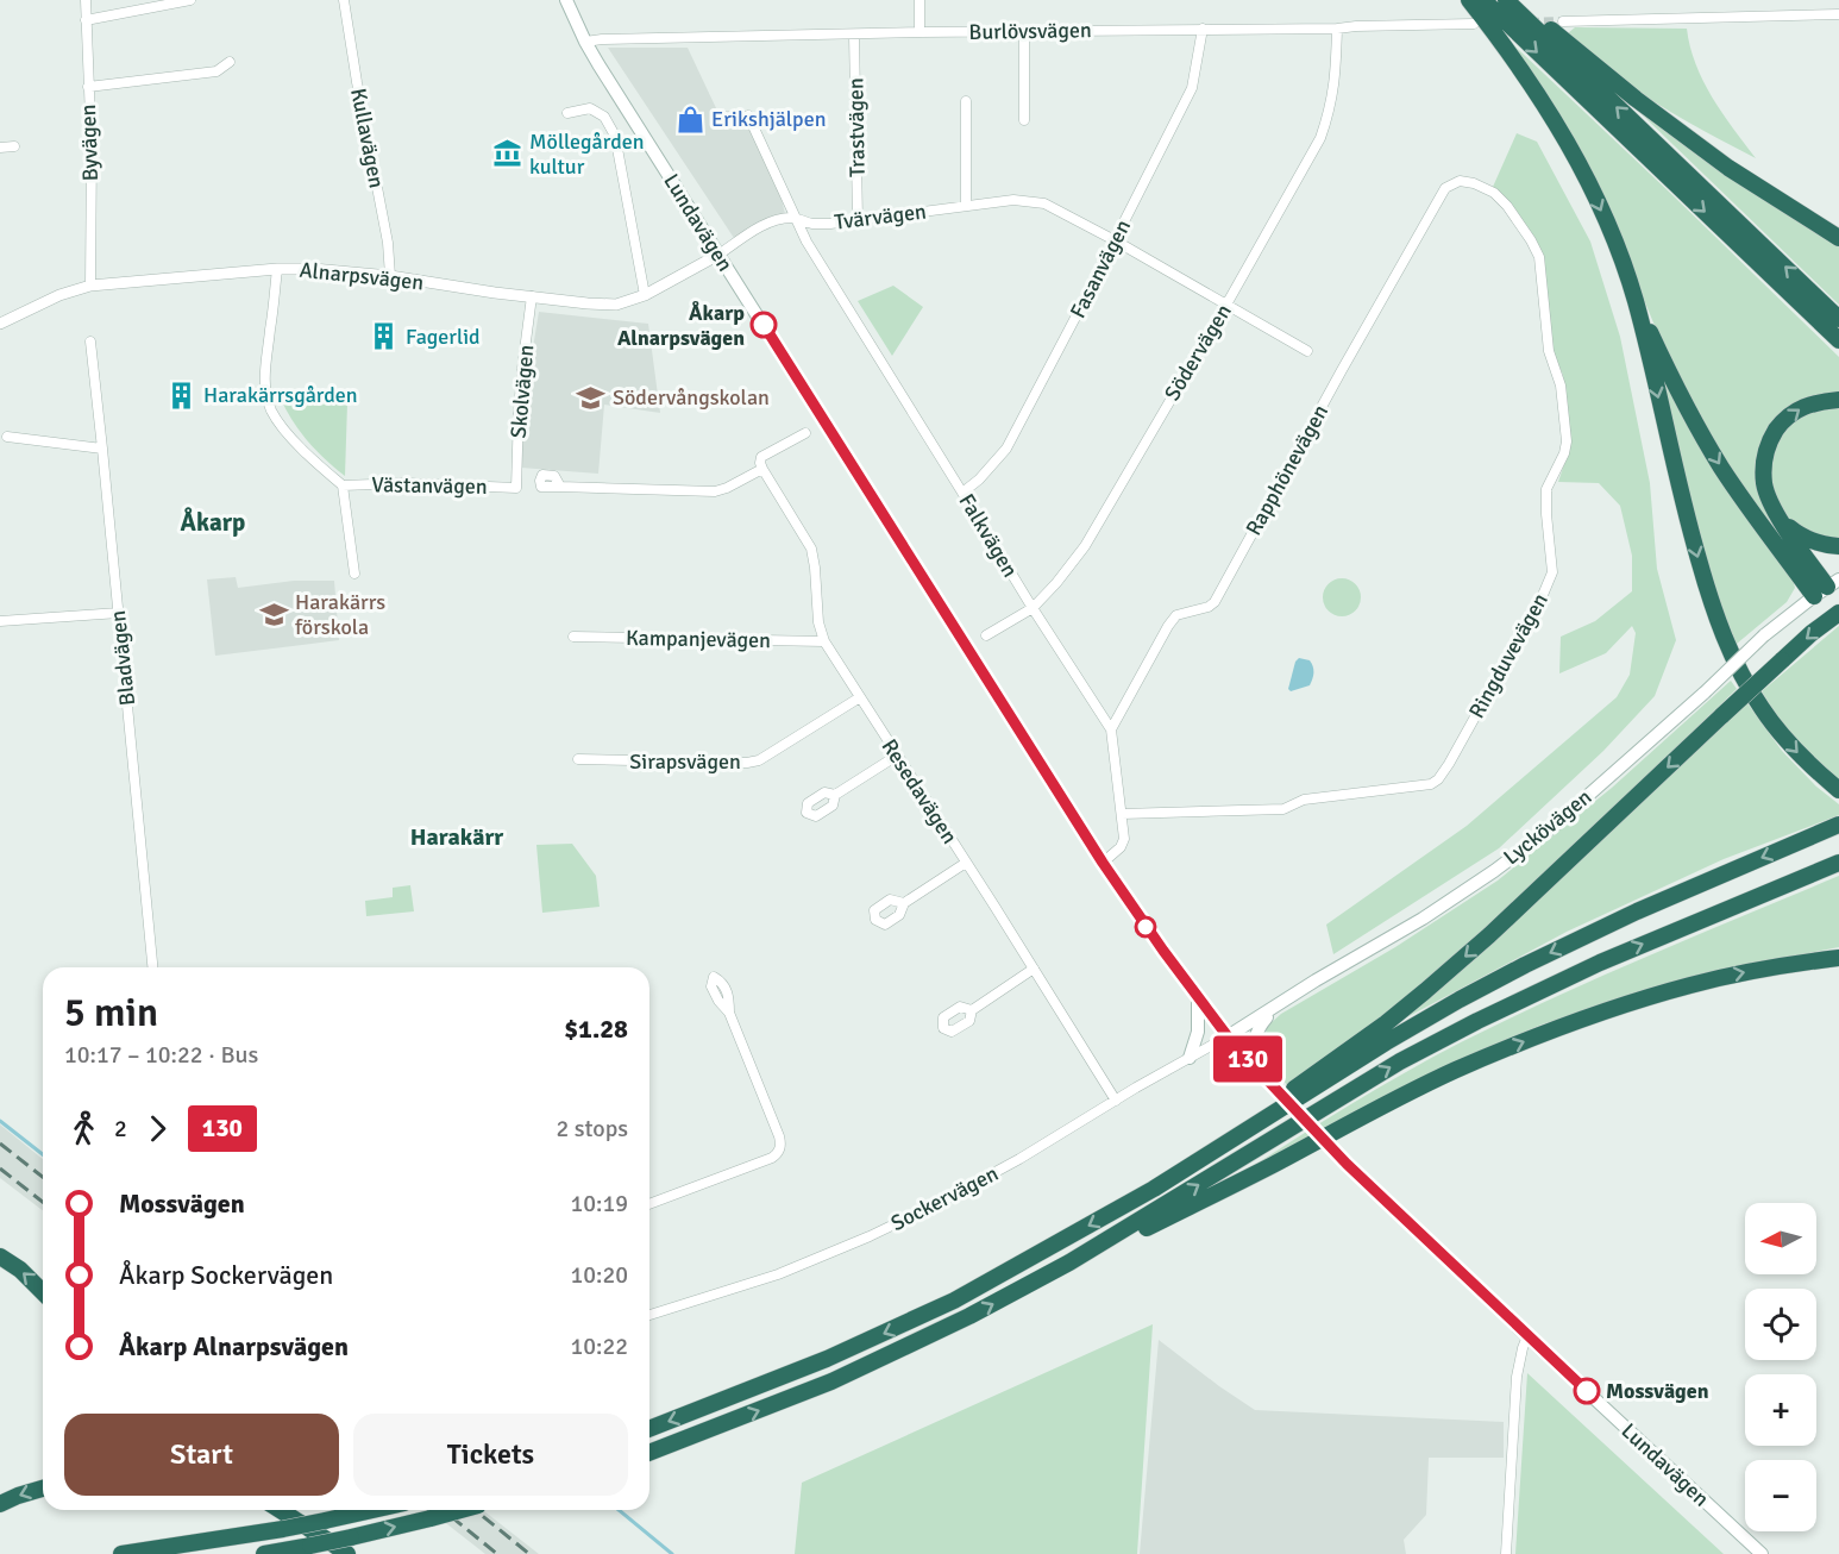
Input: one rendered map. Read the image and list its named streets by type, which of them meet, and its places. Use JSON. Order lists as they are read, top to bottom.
{
  "streets": {
    "main road": ["Lundavägen", "Lyckövägen"],
    "street": [
      "Burlövsvägen",
      "Trastvägen",
      "Kullavägen",
      "Byvägen",
      "Tvärvägen",
      "Fasanvägen",
      "Alnarpsvägen",
      "Södervägen",
      "Skolvägen",
      "Rapphönevägen",
      "Västanvägen",
      "Falkvägen",
      "Kampanjevägen",
      "Ringduvevägen",
      "Bladvägen",
      "Sirapsvägen",
      "Resedavägen",
      "Sockervägen"
    ]
  },
  "crossings": [
    ["Burlövsvägen", "Trastvägen"],
    ["Burlövsvägen", "Lundavägen"],
    ["Burlövsvägen", "Fasanvägen"],
    ["Burlövsvägen", "Södervägen"],
    ["Trastvägen", "Tvärvägen"],
    ["Kullavägen", "Alnarpsvägen"],
    ["Byvägen", "Alnarpsvägen"],
    ["Tvärvägen", "Lundavägen"],
    ["Tvärvägen", "Fasanvägen"],
    ["Tvärvägen", "Alnarpsvägen"],
    ["Tvärvägen", "Södervägen"],
    ["Tvärvägen", "Falkvägen"],
    ["Lundavägen", "Alnarpsvägen"],
    ["Lundavägen", "Falkvägen"],
    ["Lundavägen", "Lyckövägen"],
    ["Lundavägen", "Sockervägen"],
    ["Fasanvägen", "Falkvägen"],
    ["Alnarpsvägen", "Skolvägen"],
    ["Södervägen", "Falkvägen"],
    ["Skolvägen", "Västanvägen"],
    ["Rapphönevägen", "Falkvägen"],
    ["Rapphönevägen", "Ringduvevägen"],
    ["Falkvägen", "Ringduvevägen"],
    ["Kampanjevägen", "Resedavägen"],
    ["Sirapsvägen", "Resedavägen"],
    ["Resedavägen", "Sockervägen"],
    ["Lyckövägen", "Sockervägen"]
  ],
  "districts": ["Åkarp", "Harakärr"],
  "places": {
    "shop": ["Erikshjälpen"],
    "museum": ["Möllegården kultur"],
    "other": ["Åkarp Alnarpsvägen", "Mossvägen"],
    "building": ["Fagerlid", "Harakärrsgården"],
    "school or university": ["Södervångskolan", "Harakärrs förskola"]
  },
  "lines": ["bus line 130"],
  "north": "left",
  "page": {
    "on_map": "130",
    "heading": ["5 min", "10:17 – 10:22 · Bus", "$1.28"],
    "legs": ["2", "130", "2 stops"],
    "list": [
      {
        "name": "Mossvägen",
        "value": "10:19"
      },
      {
        "name": "Åkarp Sockervägen",
        "value": "10:20"
      },
      {
        "name": "Åkarp Alnarpsvägen",
        "value": "10:22"
      }
    ],
    "map_buttons": ["+", "−"],
    "buttons": ["Start", "Tickets"]
  }
}
